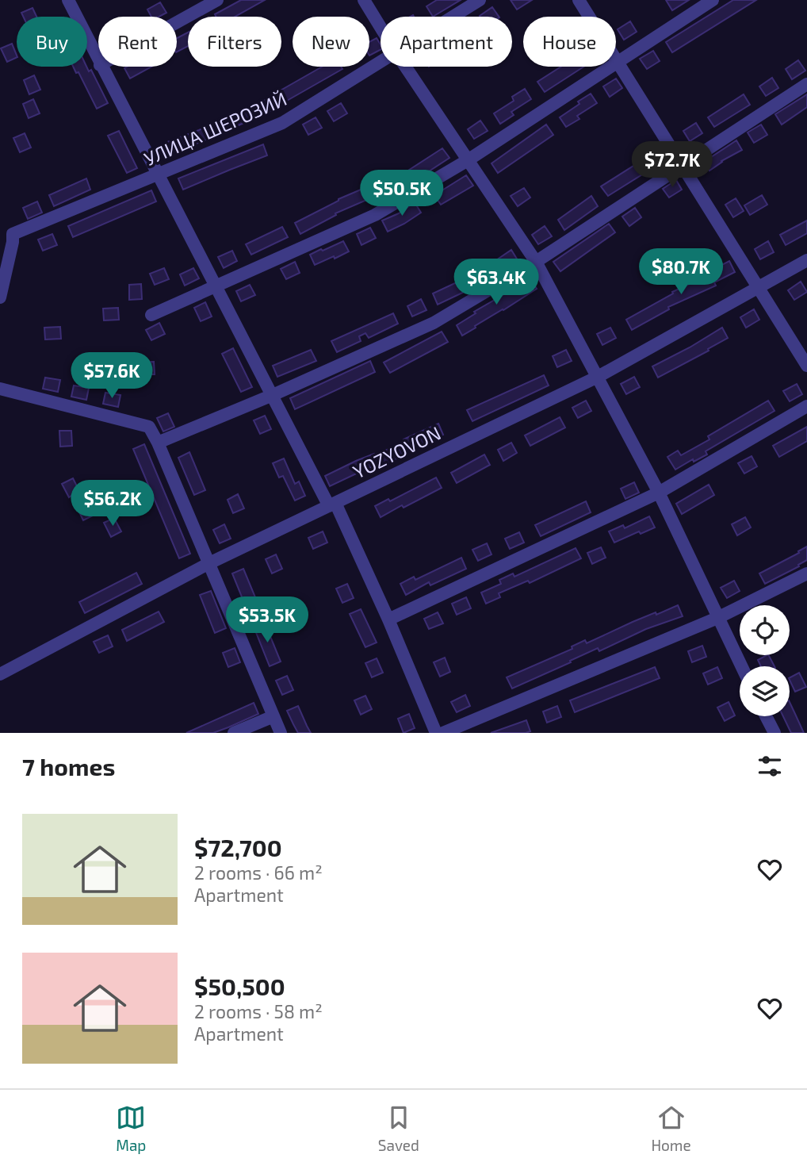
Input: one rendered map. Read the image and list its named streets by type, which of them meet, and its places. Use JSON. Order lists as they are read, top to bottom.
{
  "streets": {
    "street": ["УЛИЦА ШЕРОЗИЙ", "YOZYOVON"]
  },
  "page": {
    "chip": [
      "Buy",
      "Rent",
      "Filters",
      "New",
      "Apartment",
      "House"
    ],
    "price": [
      "$72.7K",
      "$50.5K",
      "$80.7K",
      "$63.4K",
      "$57.6K",
      "$56.2K",
      "$53.5K"
    ],
    "heading": "7 homes",
    "list": [
      {
        "name": "$72,700",
        "note": "2 rooms · 66 m² · Apartment"
      },
      {
        "name": "$50,500",
        "note": "2 rooms · 58 m² · Apartment"
      }
    ],
    "tabs": ["Map", "Saved", "Home"]
  }
}
